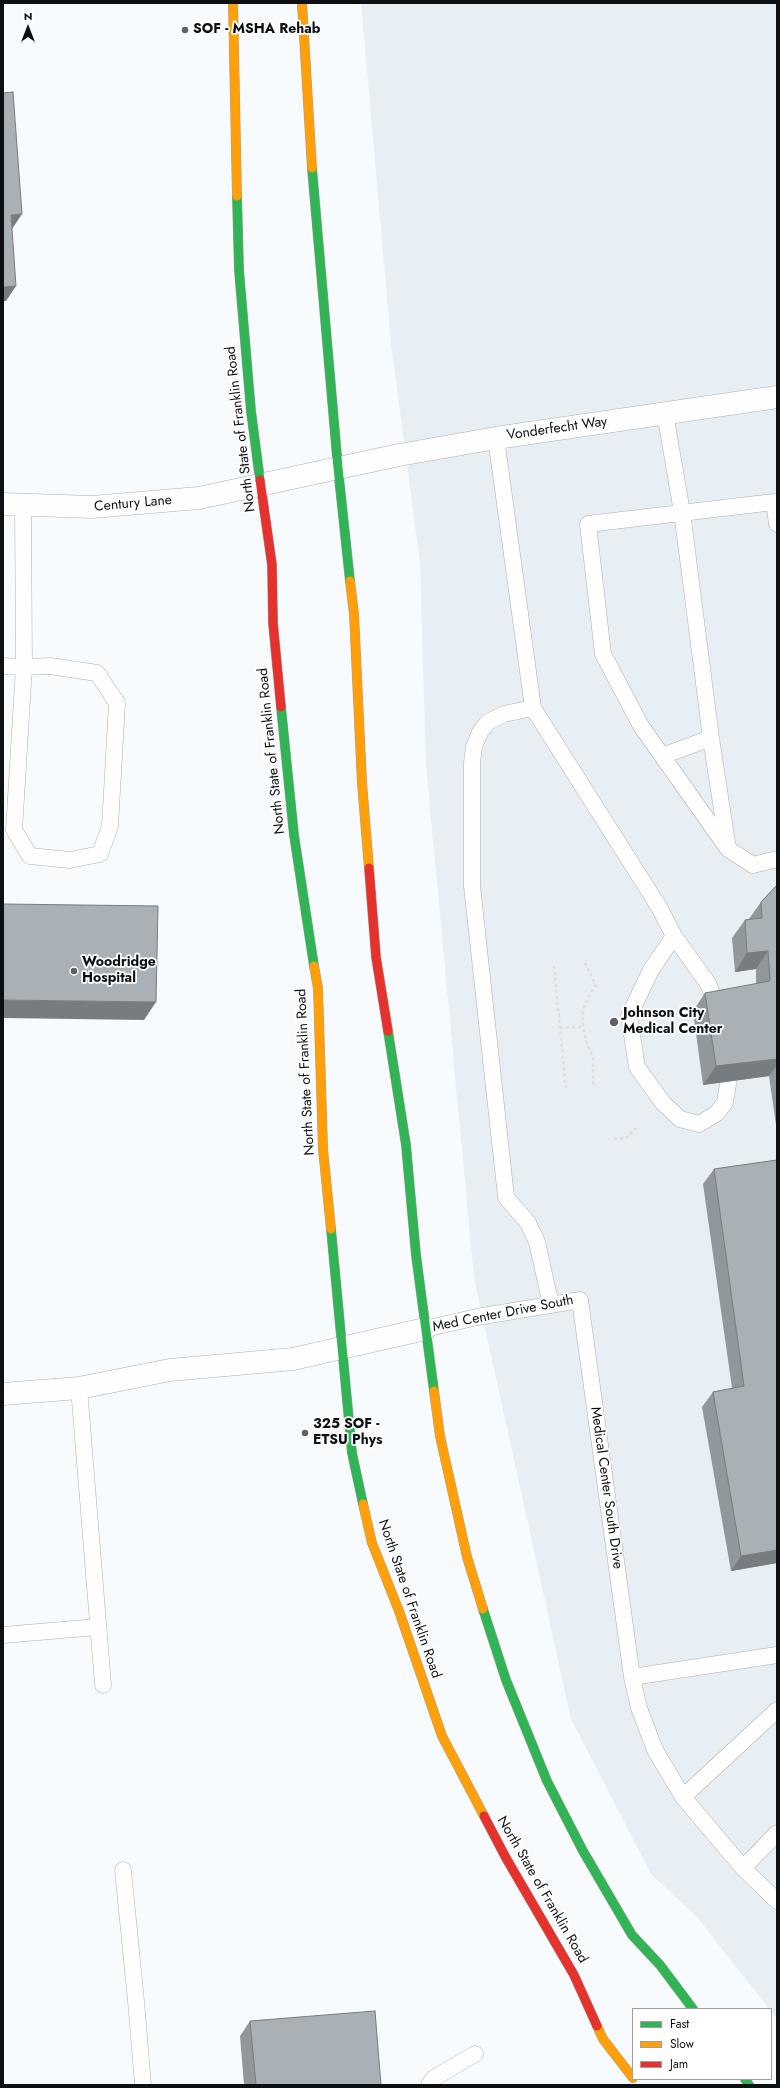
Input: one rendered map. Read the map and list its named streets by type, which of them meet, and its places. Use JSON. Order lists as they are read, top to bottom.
{
  "streets": {
    "highway": ["North State of Franklin Road"],
    "street": ["Vonderfecht Way", "Century Lane"],
    "lane": ["Med Center Drive South", "Medical Center South Drive"]
  },
  "crossings": [
    ["North State of Franklin Road", "Vonderfecht Way"],
    ["North State of Franklin Road", "Century Lane"],
    ["Vonderfecht Way", "Century Lane"],
    ["Med Center Drive South", "Medical Center South Drive"]
  ],
  "places": [
    "SOF - MSHA Rehab",
    "Woodridge Hospital",
    "Johnson City Medical Center",
    "325 SOF - ETSU Phys"
  ],
  "legend": ["Fast", "Slow", "Jam"],
  "north": "top"
}
